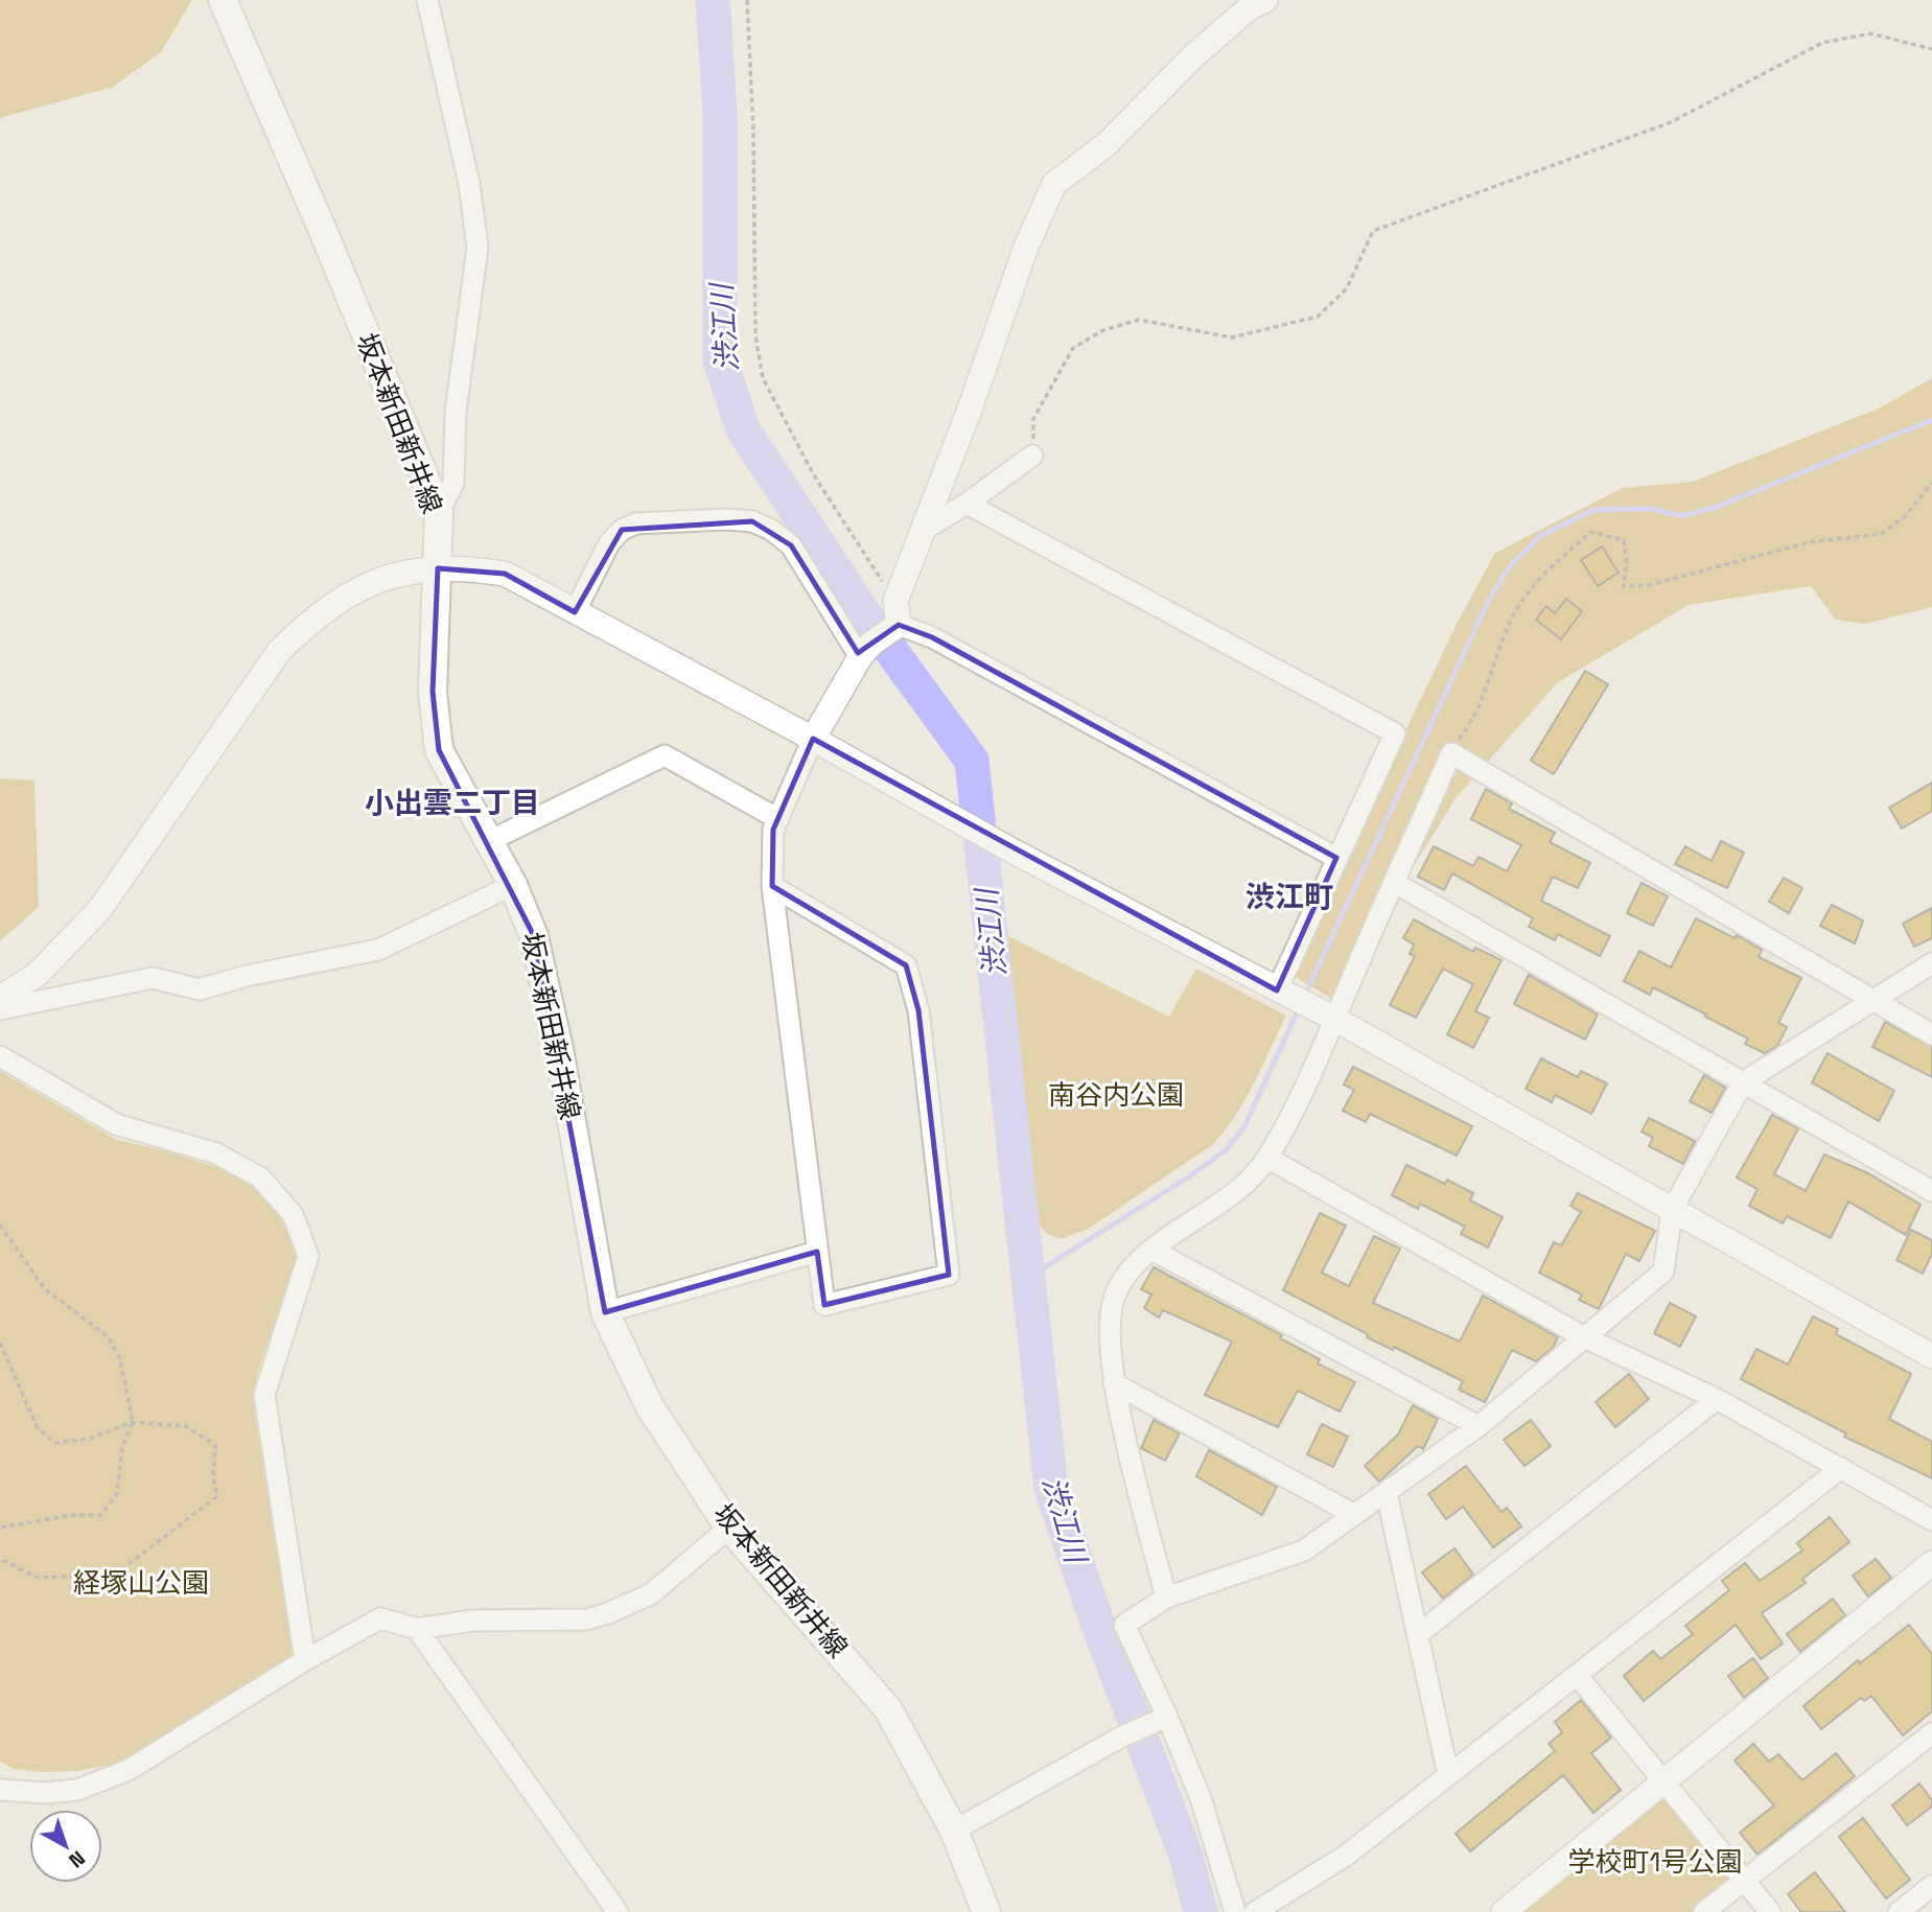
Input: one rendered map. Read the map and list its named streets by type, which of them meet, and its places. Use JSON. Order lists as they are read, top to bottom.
{
  "streets": {
    "main road": ["坂本新田新井線"]
  },
  "districts": ["小出雲二丁目", "渋江町"],
  "water": ["渋江川"],
  "parks": ["南谷内公園", "経塚山公園", "学校町1号公園"],
  "north": "bottom right"
}
